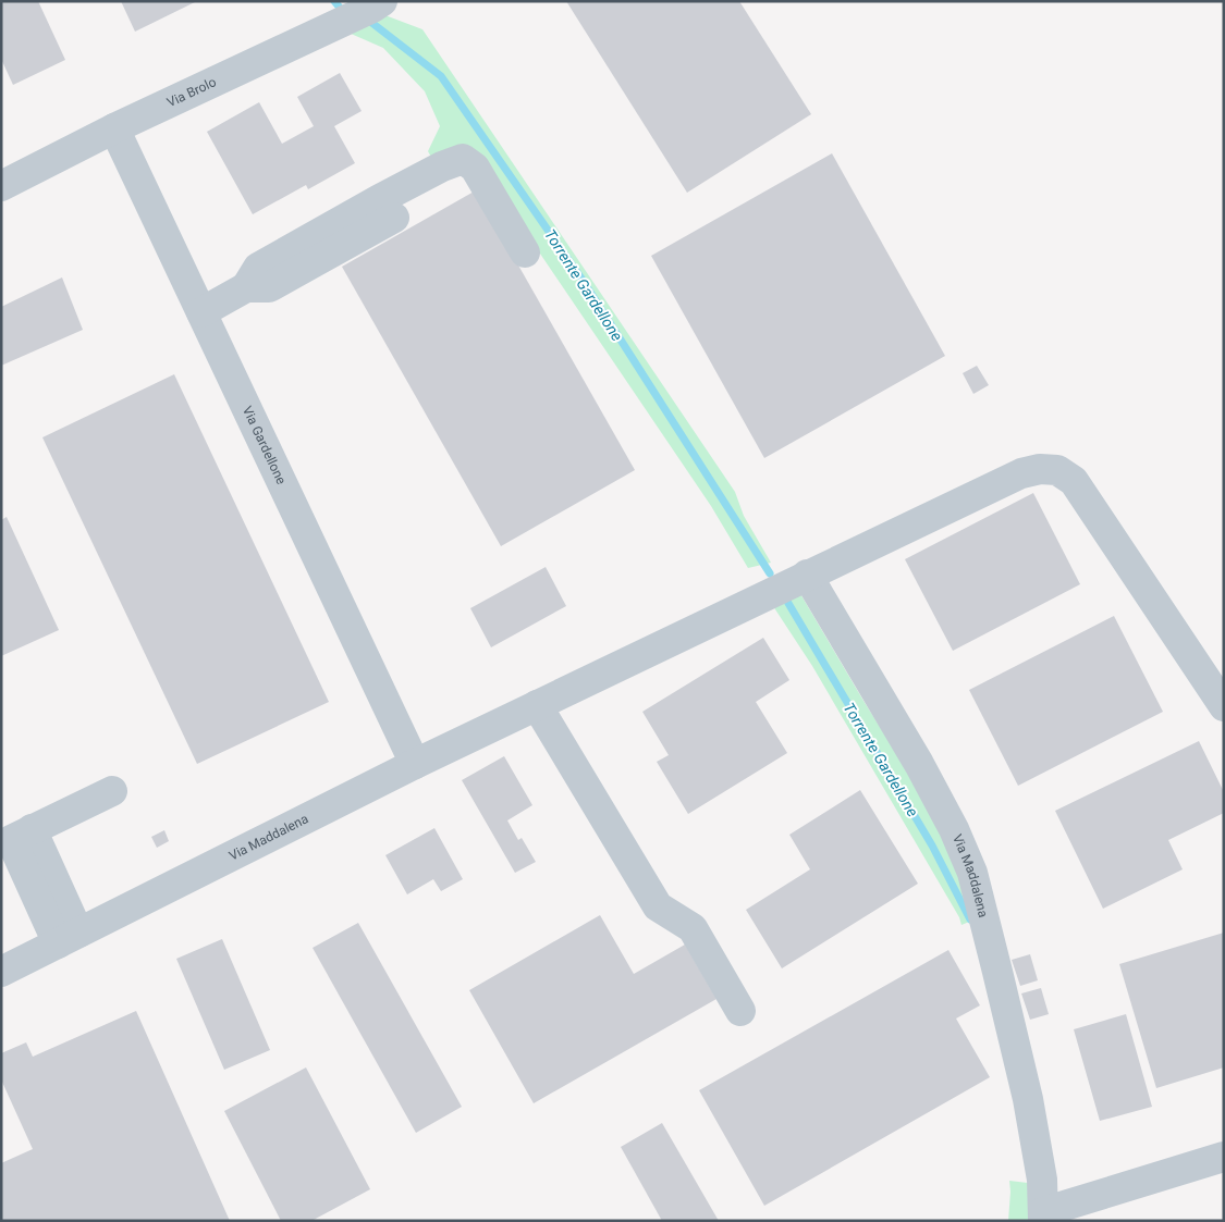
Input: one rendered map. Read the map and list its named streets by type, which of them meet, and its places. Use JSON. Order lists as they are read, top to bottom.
{
  "streets": {
    "street": ["Via Brolo", "Via Gardellone", "Via Maddalena"]
  },
  "crossings": [
    ["Via Brolo", "Via Gardellone"],
    ["Via Gardellone", "Via Maddalena"]
  ],
  "water": ["Torrente Gardellone"]
}
